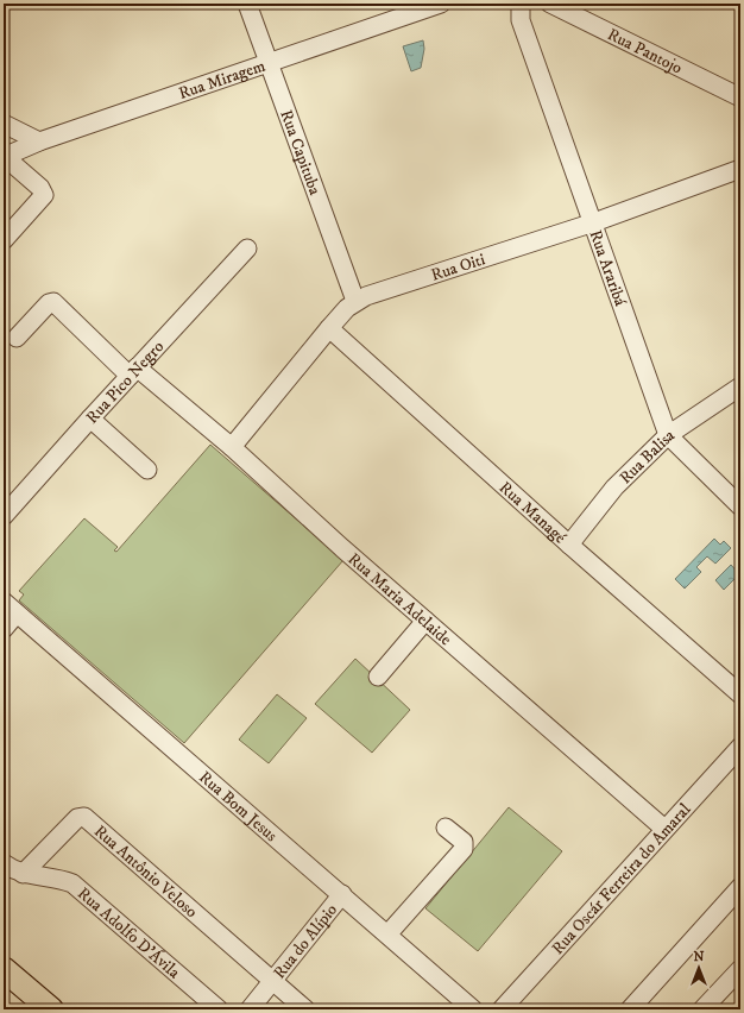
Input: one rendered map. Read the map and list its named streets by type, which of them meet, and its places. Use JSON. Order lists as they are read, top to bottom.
{
  "streets": {
    "street": [
      "Rua Pantojo",
      "Rua Miragem",
      "Rua Capituba",
      "Rua Oiti",
      "Rua Araribá",
      "Rua Pico Negro",
      "Rua Balisa",
      "Rua Managé",
      "Rua Maria Adelaide",
      "Rua Bom Jesus",
      "Rua Antônio Veloso",
      "Rua Oscár Ferreira do Amaral",
      "Rua Adolfo D'Ávila",
      "Rua do Alípio"
    ]
  },
  "crossings": [
    ["Rua Miragem", "Rua Capituba"],
    ["Rua Capituba", "Rua Oiti"],
    ["Rua Oiti", "Rua Araribá"],
    ["Rua Oiti", "Rua Managé"],
    ["Rua Oiti", "Rua Maria Adelaide"],
    ["Rua Araribá", "Rua Balisa"],
    ["Rua Pico Negro", "Rua Maria Adelaide"],
    ["Rua Balisa", "Rua Managé"],
    ["Rua Maria Adelaide", "Rua Oscár Ferreira do Amaral"],
    ["Rua Bom Jesus", "Rua do Alípio"],
    ["Rua Antônio Veloso", "Rua Adolfo D'Ávila"],
    ["Rua Antônio Veloso", "Rua do Alípio"]
  ],
  "north": "top"
}
